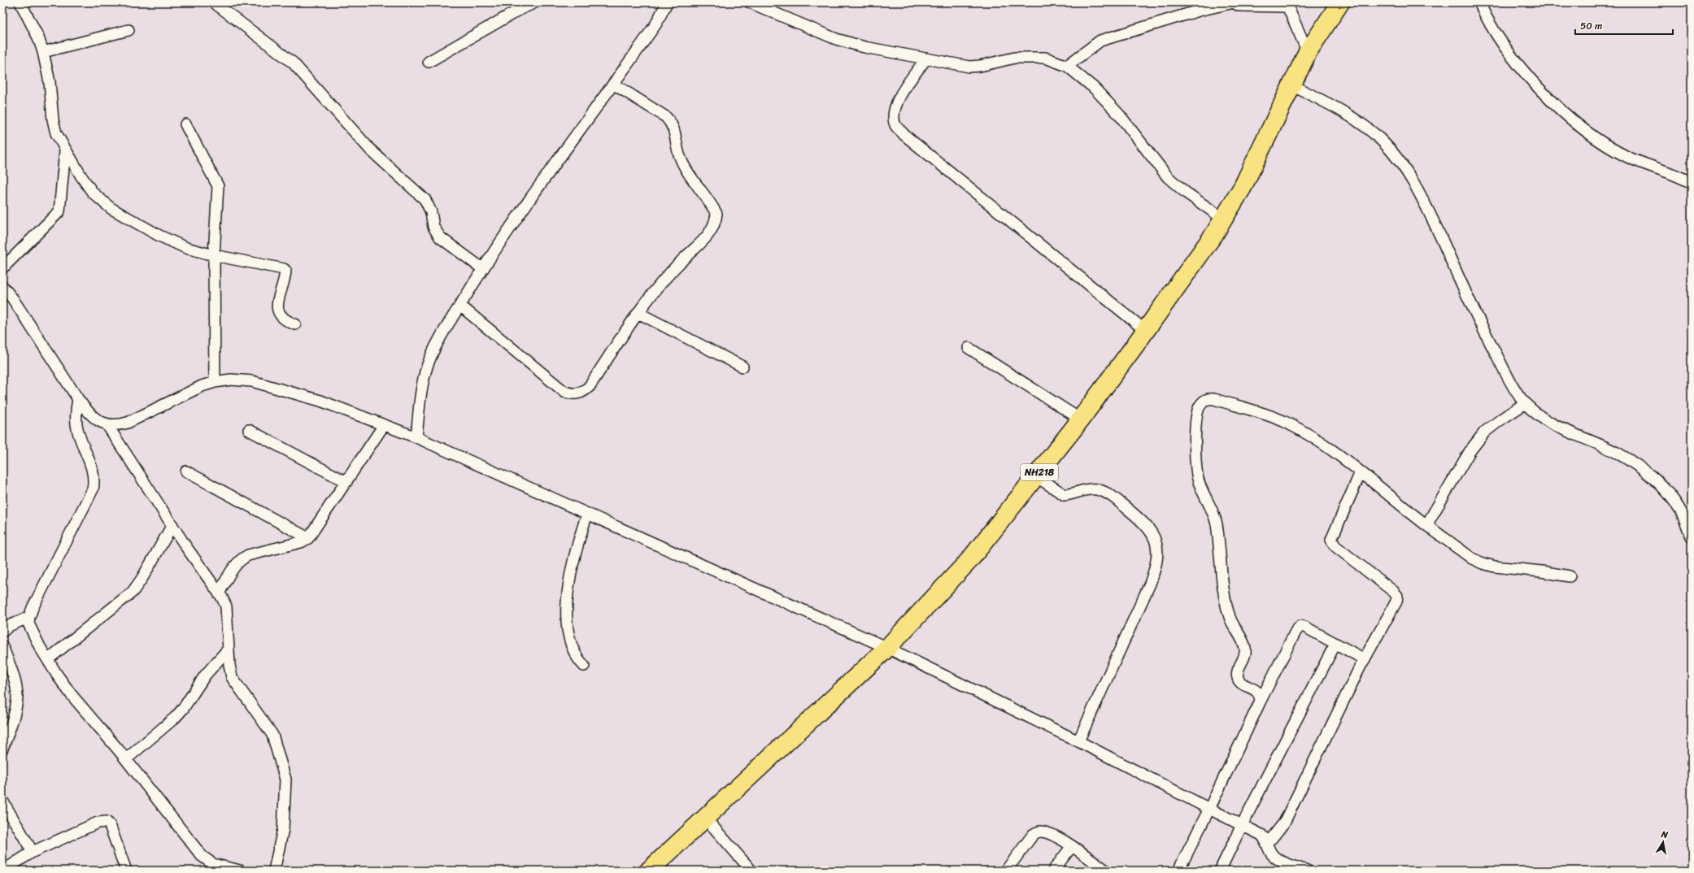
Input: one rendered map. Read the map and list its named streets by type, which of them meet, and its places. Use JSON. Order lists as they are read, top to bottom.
{
  "streets": {
    "highway": ["NH218"]
  },
  "scale_bar": "50 m",
  "north": "top"
}
